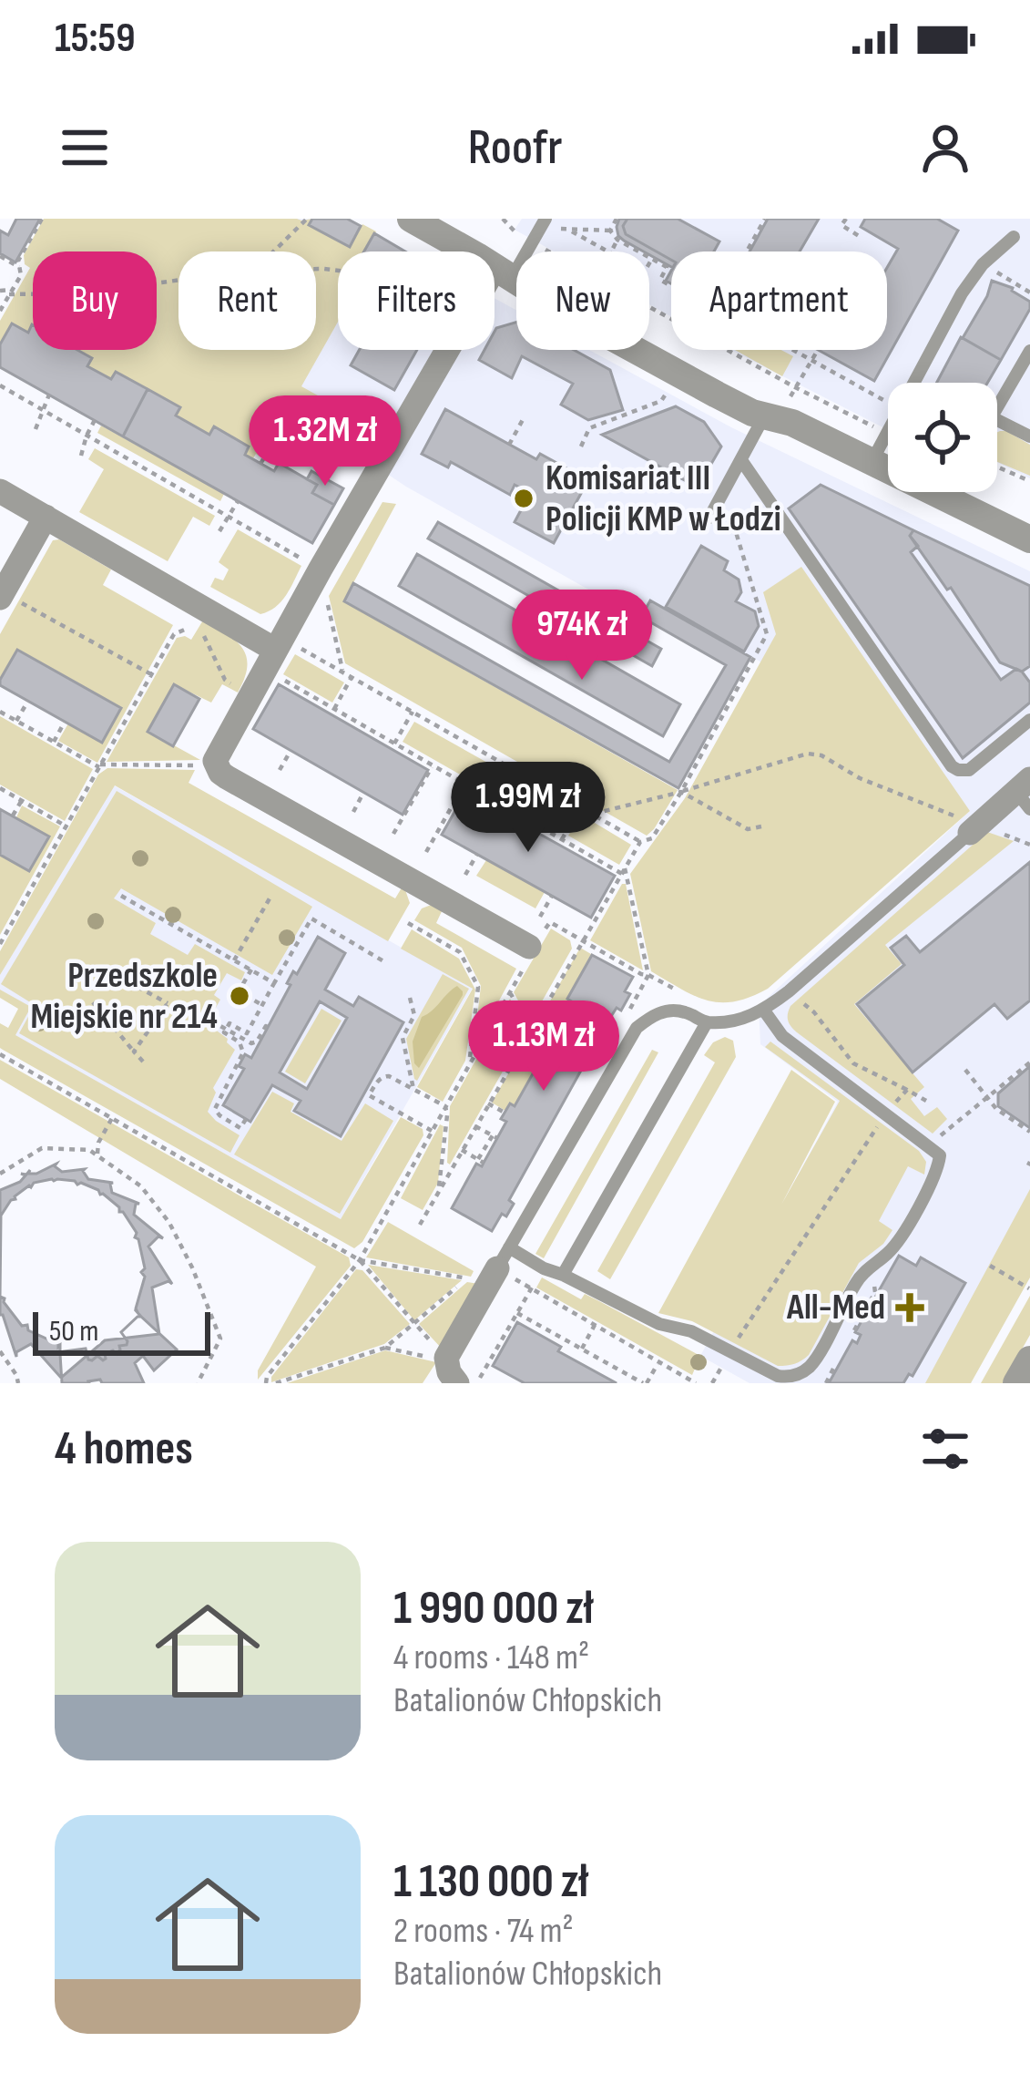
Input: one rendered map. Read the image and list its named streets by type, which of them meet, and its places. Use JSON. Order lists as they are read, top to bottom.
{
  "places": {
    "other": ["Komisariat III Policji KMP w Łodzi", "Przedszkole Miejskie nr 214"],
    "health": ["All-Med"]
  },
  "scale_bar": "50 m",
  "page": {
    "status": "15:59",
    "header": "Roofr",
    "chip": [
      "Buy",
      "Rent",
      "Filters",
      "New",
      "Apartment"
    ],
    "price": [
      "1.32M zł",
      "974K zł",
      "1.99M zł",
      "1.13M zł"
    ],
    "scale": "50 m",
    "heading": "4 homes",
    "list": [
      {
        "name": "1 990 000 zł",
        "note": "4 rooms · 148 m² · Batalionów Chłopskich"
      },
      {
        "name": "1 130 000 zł",
        "note": "2 rooms · 74 m² · Batalionów Chłopskich"
      }
    ]
  }
}
